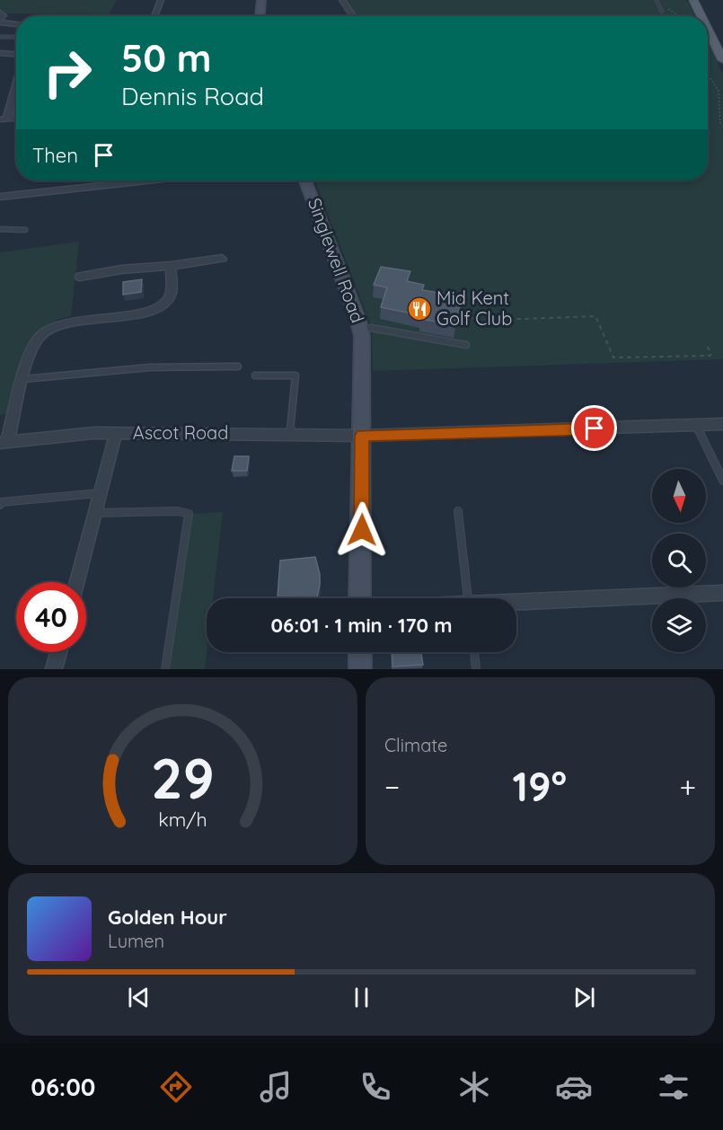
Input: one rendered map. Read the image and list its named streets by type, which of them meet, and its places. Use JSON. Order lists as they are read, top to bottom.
{
  "streets": {
    "street": ["Singlewell Road", "Ascot Road"]
  },
  "crossings": [
    ["Singlewell Road", "Ascot Road"]
  ],
  "places": {
    "restaurant": ["Mid Kent Golf Club"]
  },
  "north": "bottom",
  "page": {
    "turn": ["50 m", "Dennis Road"],
    "then": "Then",
    "limit": "40",
    "trip": "06:01 · 1 min · 170 m",
    "tile": "Climate",
    "heat": ["−", "19°", "+"],
    "song": ["Golden Hour", "Lumen"],
    "tabs": "06:00",
    "gauge": ["29", "km/h"]
  }
}
